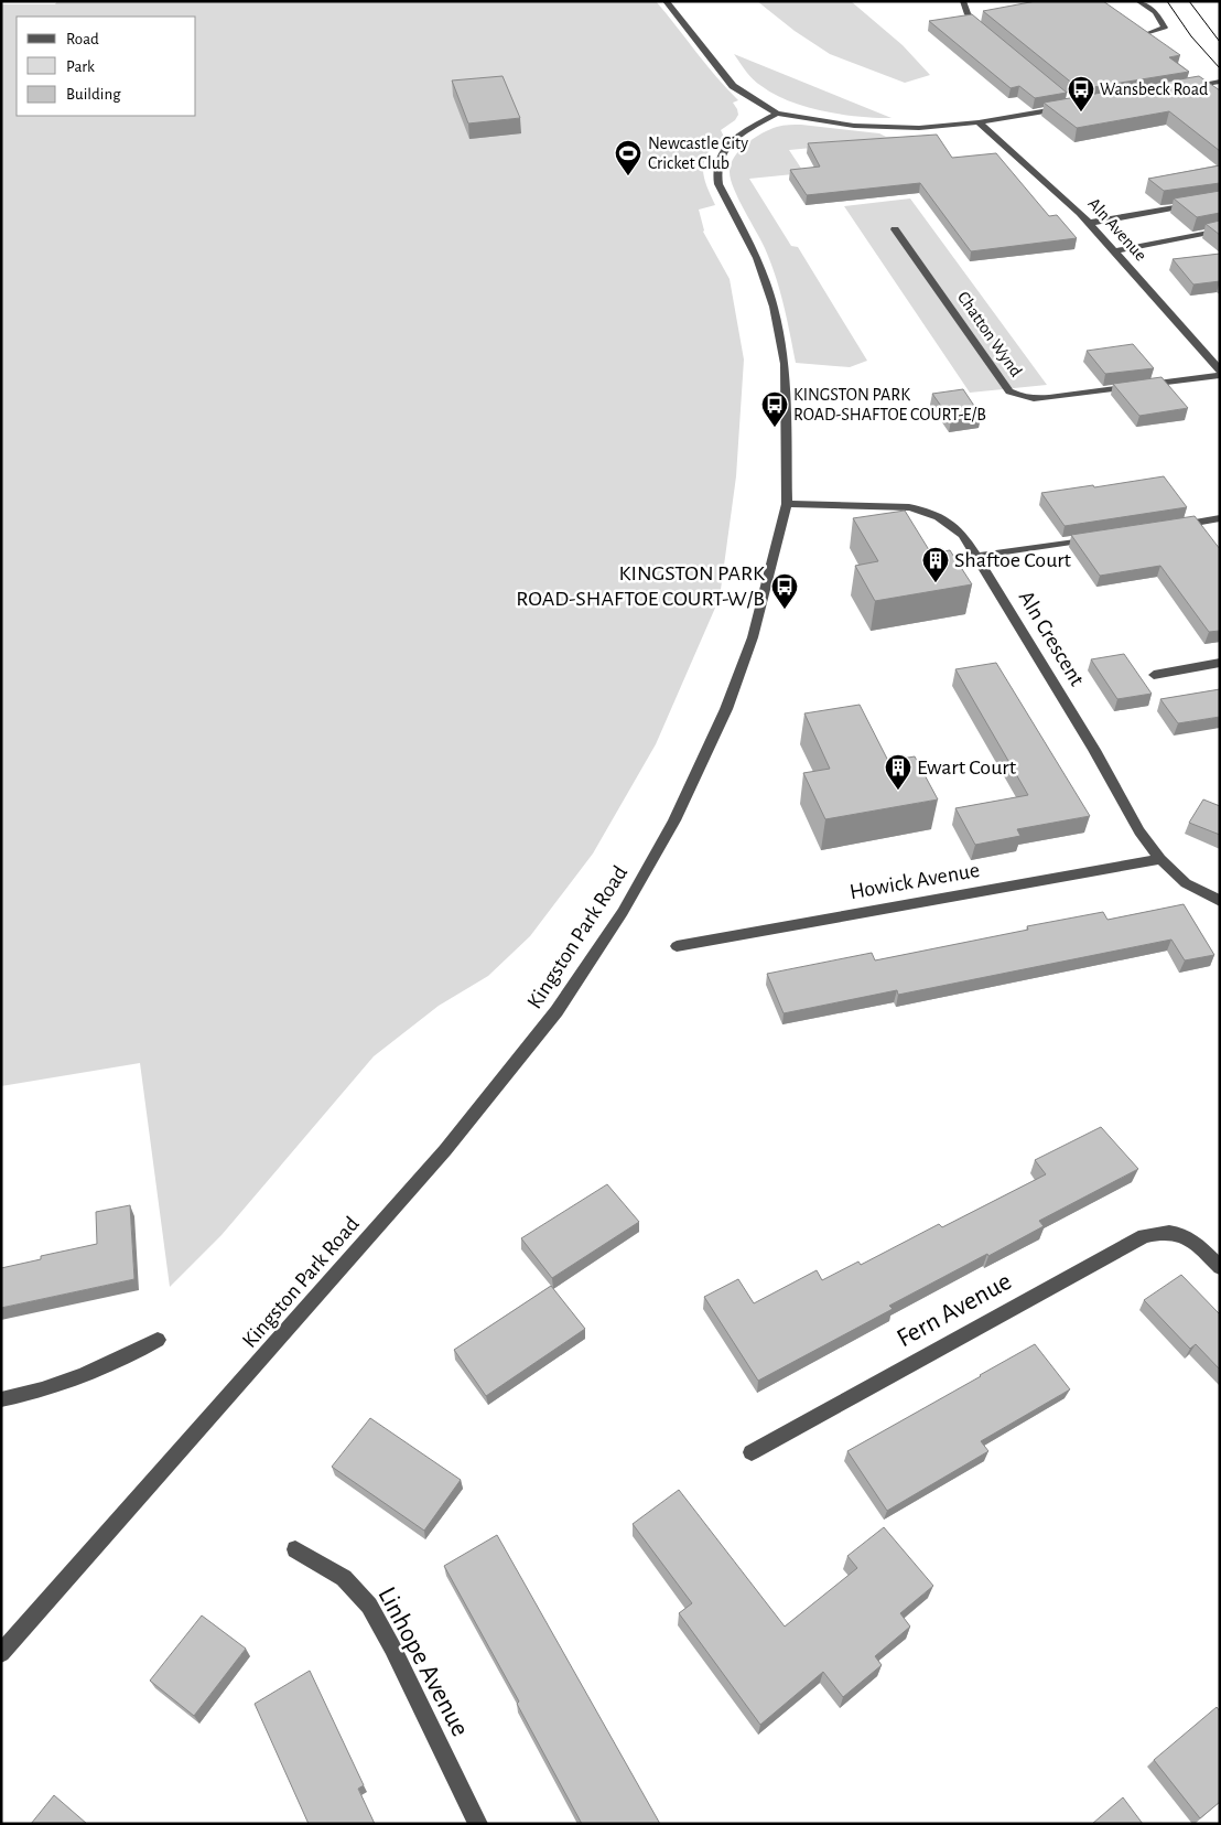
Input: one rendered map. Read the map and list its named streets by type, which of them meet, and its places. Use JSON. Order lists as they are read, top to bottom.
{
  "streets": {
    "street": [
      "Aln Avenue",
      "Chatton Wynd",
      "Aln Crescent",
      "Howick Avenue",
      "Kingston Park Road",
      "Fern Avenue",
      "Linhope Avenue"
    ]
  },
  "crossings": [
    ["Aln Crescent", "Howick Avenue"],
    ["Aln Crescent", "Kingston Park Road"]
  ],
  "places": {
    "bus stop": ["Wansbeck Road", "KINGSTON PARK ROAD-SHAFTOE COURT-E/B", "KINGSTON PARK ROAD-SHAFTOE COURT-W/B"],
    "sports": ["Newcastle City Cricket Club"],
    "building": ["Shaftoe Court", "Ewart Court"]
  },
  "legend": ["Road", "Park", "Building"]
}
